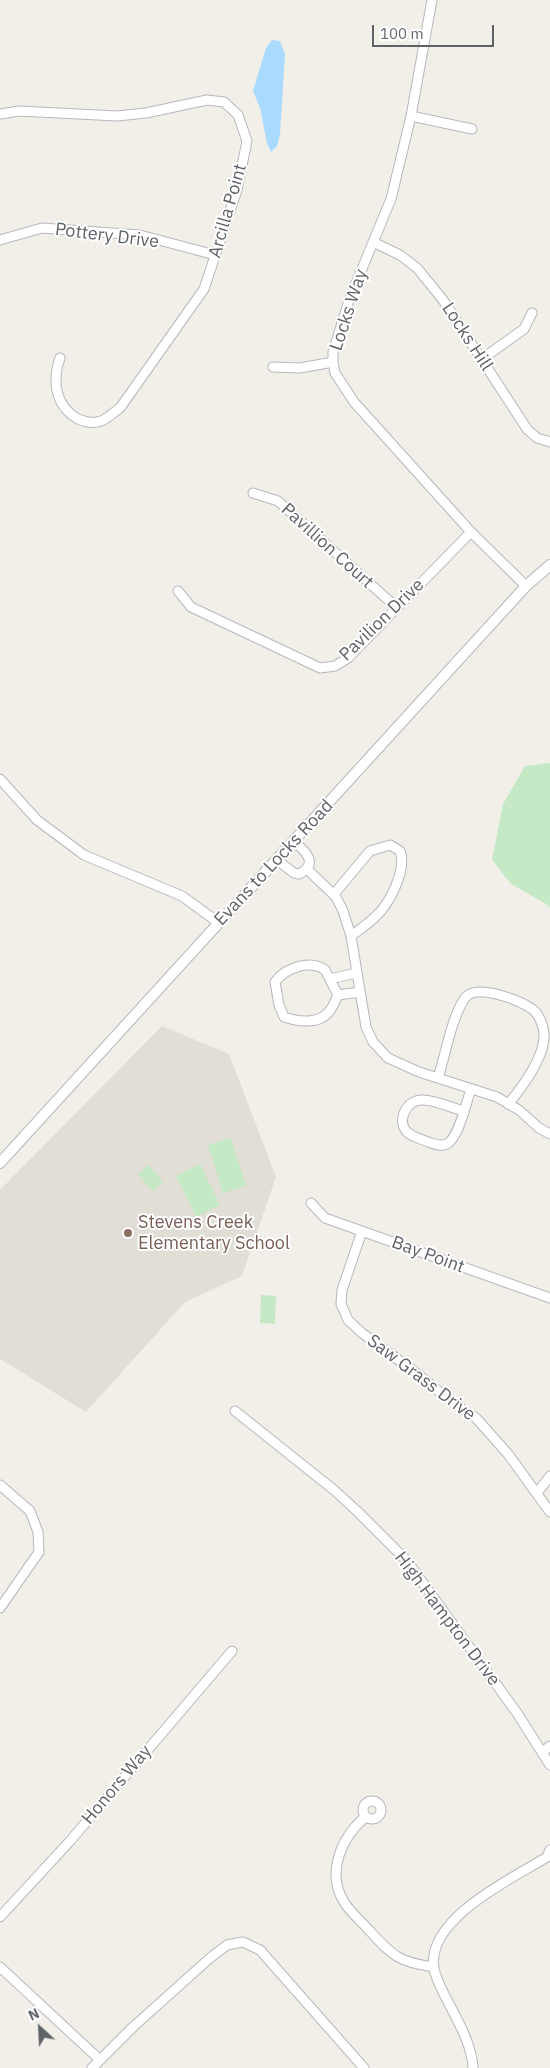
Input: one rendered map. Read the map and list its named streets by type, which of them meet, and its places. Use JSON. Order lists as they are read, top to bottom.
{
  "streets": {
    "street": [
      "Arcilla Point",
      "Pottery Drive",
      "Locks Way",
      "Locks Hill",
      "Pavillion Court",
      "Pavilion Drive",
      "Evans to Locks Road",
      "Bay Point",
      "Saw Grass Drive",
      "High Hampton Drive",
      "Honors Way"
    ]
  },
  "crossings": [
    ["Arcilla Point", "Pottery Drive"],
    ["Locks Way", "Locks Hill"],
    ["Locks Way", "Pavilion Drive"],
    ["Locks Way", "Evans to Locks Road"],
    ["Pavillion Court", "Pavilion Drive"],
    ["Bay Point", "Saw Grass Drive"]
  ],
  "places": ["Stevens Creek Elementary School"],
  "scale_bar": "100 m",
  "north": "top left"
}
